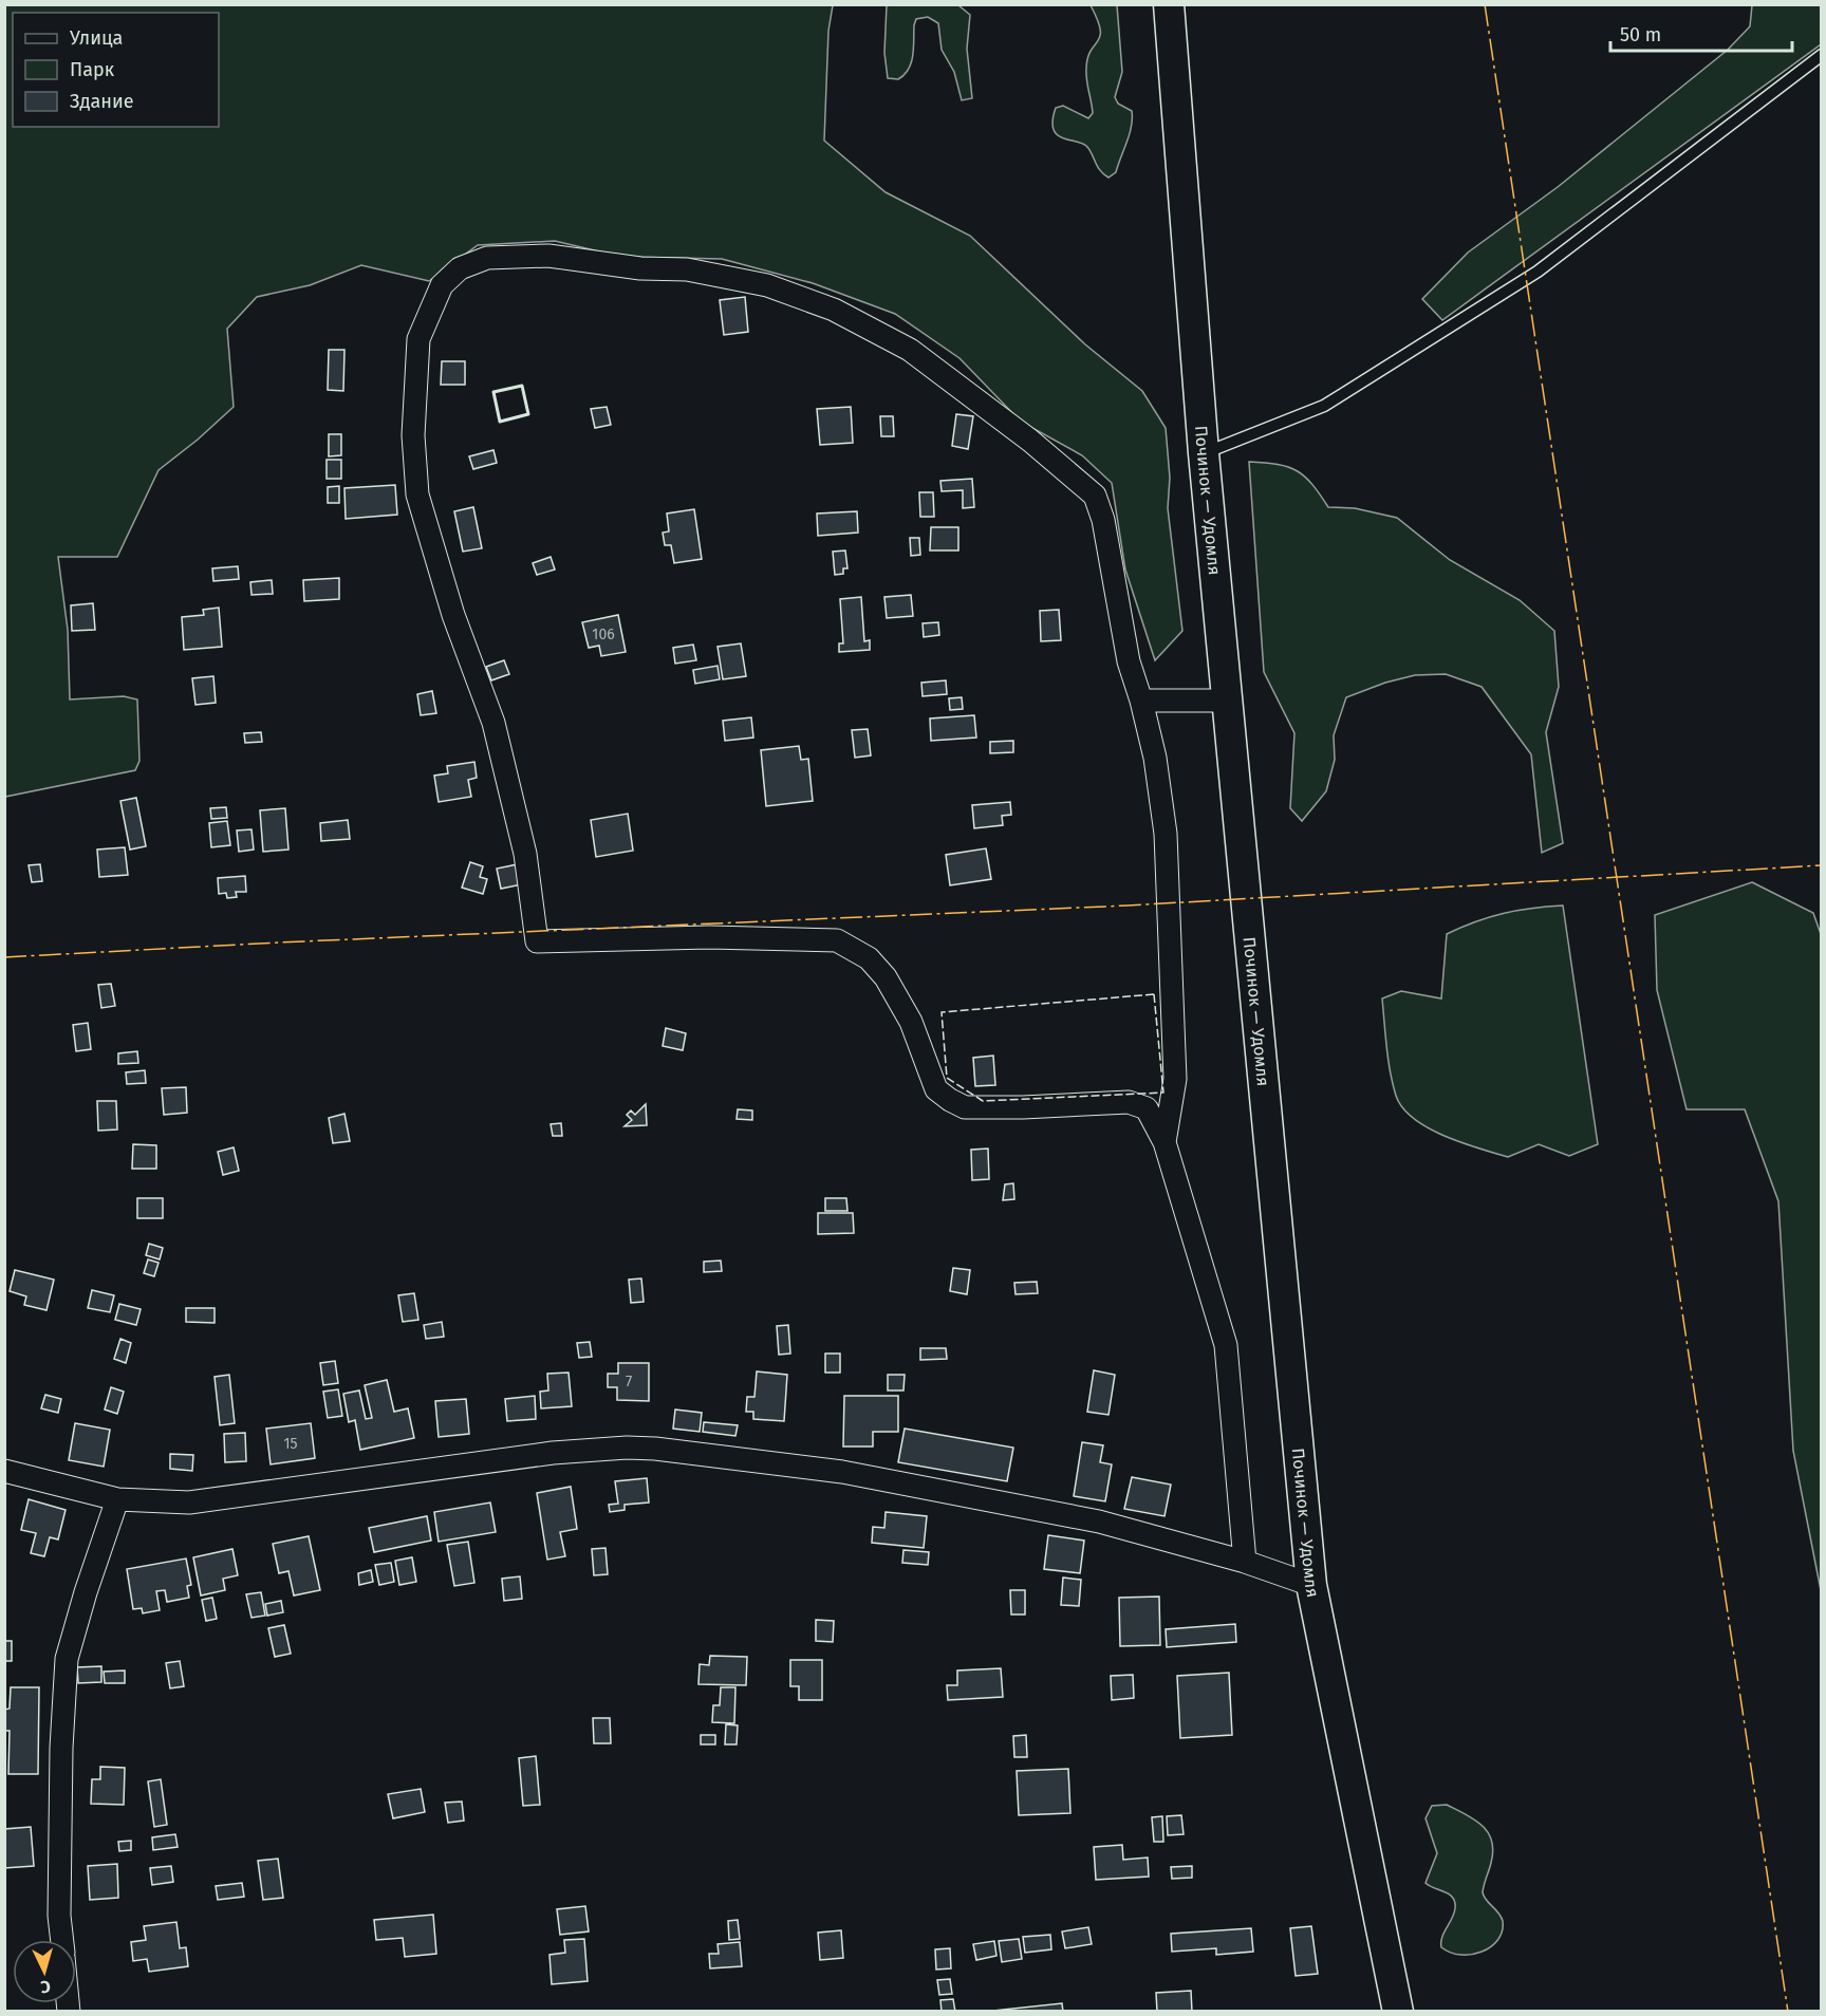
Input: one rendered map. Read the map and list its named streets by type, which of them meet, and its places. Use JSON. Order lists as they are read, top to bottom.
{
  "streets": {
    "main road": ["Починок — Удомля"]
  },
  "house_numbers": ["106", "7", "15"],
  "legend": ["Улица", "Парк", "Здание"],
  "scale_bar": "50 m",
  "north": "bottom"
}
